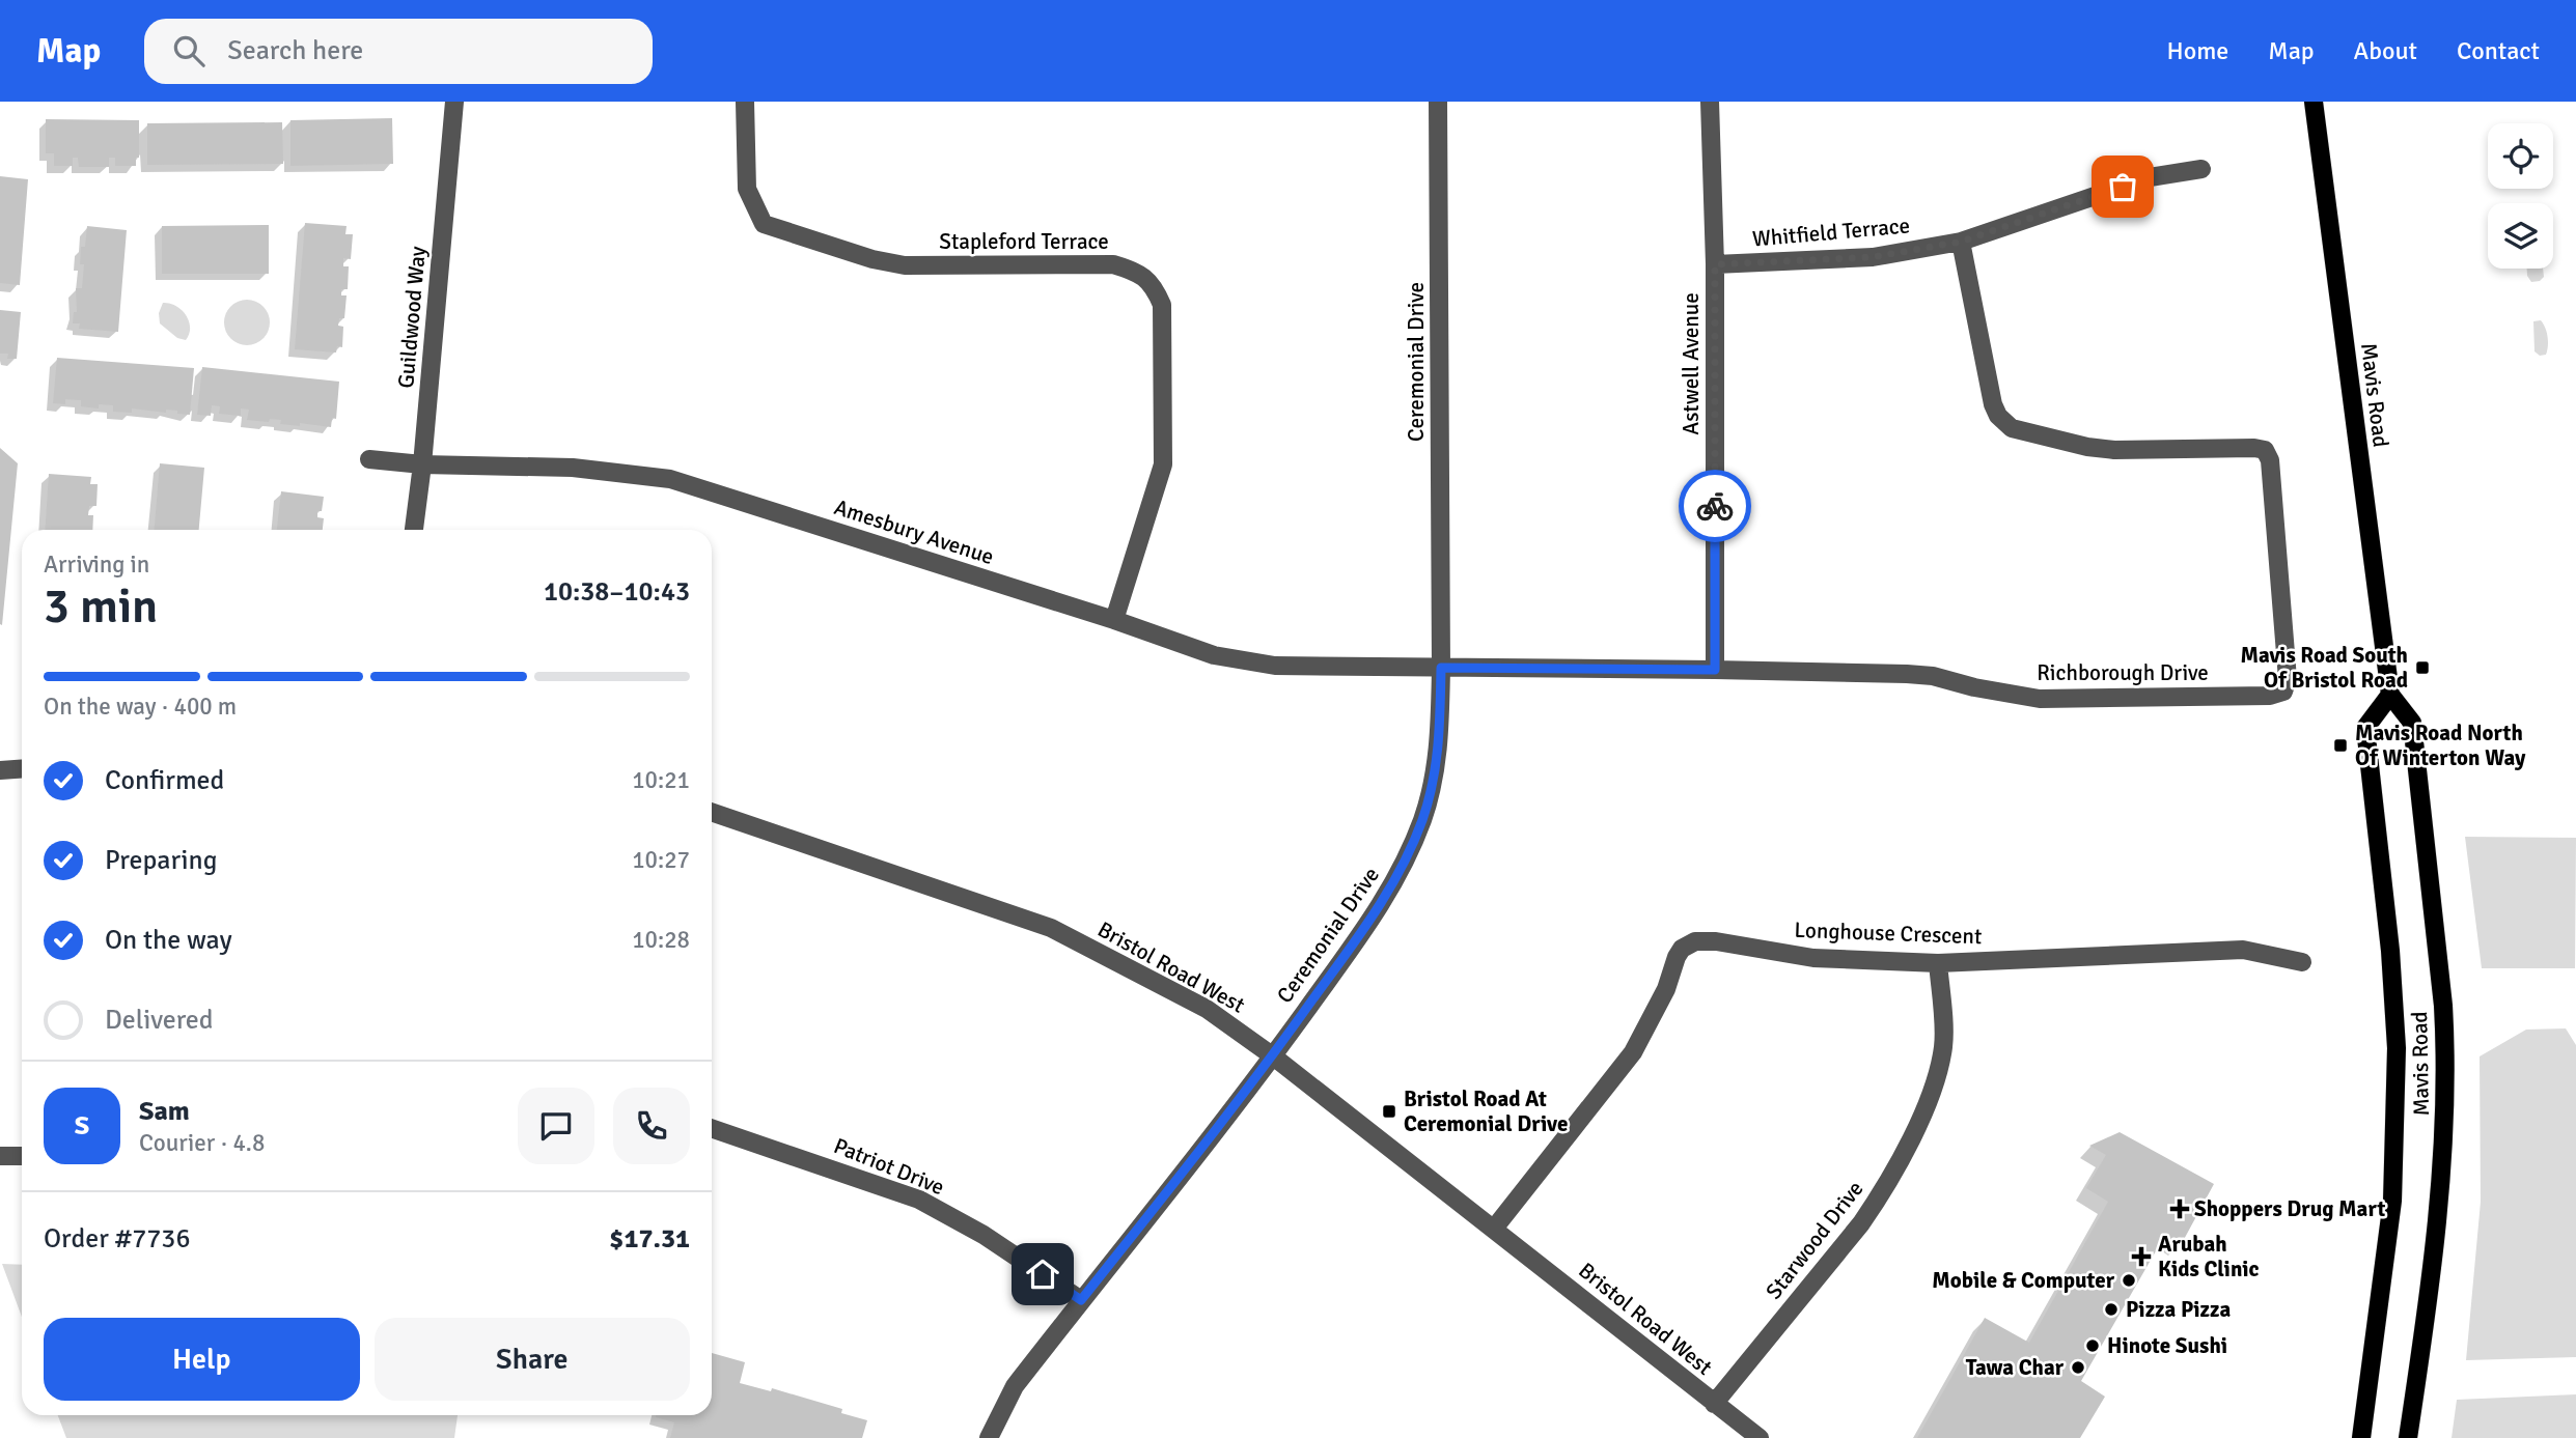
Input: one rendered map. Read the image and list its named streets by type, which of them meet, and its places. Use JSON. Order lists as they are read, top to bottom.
{
  "streets": {
    "main road": ["Mavis Road"],
    "street": [
      "Whitfield Terrace",
      "Stapleford Terrace",
      "Guildwood Way",
      "Ceremonial Drive",
      "Astwell Avenue",
      "Amesbury Avenue",
      "Richborough Drive",
      "Longhouse Crescent",
      "Bristol Road West",
      "Patriot Drive",
      "Starwood Drive"
    ]
  },
  "crossings": [
    ["Whitfield Terrace", "Astwell Avenue"],
    ["Whitfield Terrace", "Richborough Drive"],
    ["Stapleford Terrace", "Amesbury Avenue"],
    ["Guildwood Way", "Amesbury Avenue"],
    ["Ceremonial Drive", "Amesbury Avenue"],
    ["Ceremonial Drive", "Richborough Drive"],
    ["Ceremonial Drive", "Bristol Road West"],
    ["Ceremonial Drive", "Patriot Drive"],
    ["Astwell Avenue", "Richborough Drive"],
    ["Amesbury Avenue", "Richborough Drive"],
    ["Longhouse Crescent", "Bristol Road West"],
    ["Longhouse Crescent", "Starwood Drive"],
    ["Bristol Road West", "Starwood Drive"]
  ],
  "places": {
    "transit": ["Mavis Road South Of Bristol Road", "Mavis Road North Of Winterton Way", "Bristol Road At Ceremonial Drive"],
    "health": ["Shoppers Drug Mart", "Arubah Kids Clinic"],
    "other": [
      "Mobile & Computer",
      "Pizza Pizza",
      "Hinote Sushi",
      "Tawa Char"
    ]
  },
  "page": {
    "header": "Map",
    "search": "Search here",
    "nav": [
      "Home",
      "Map",
      "About",
      "Contact"
    ],
    "heading": ["3 min", "Arriving in", "10:38–10:43"],
    "panel": [
      "Sam",
      "Courier · 4.8",
      "Order #7736",
      "$17.31"
    ],
    "bar": "On the way · 400 m",
    "list": [
      ["Confirmed", "10:21"],
      ["Preparing", "10:27"],
      ["On the way", "10:28"],
      "Delivered"
    ],
    "round": "S",
    "buttons": ["Help", "Share"]
  }
}
